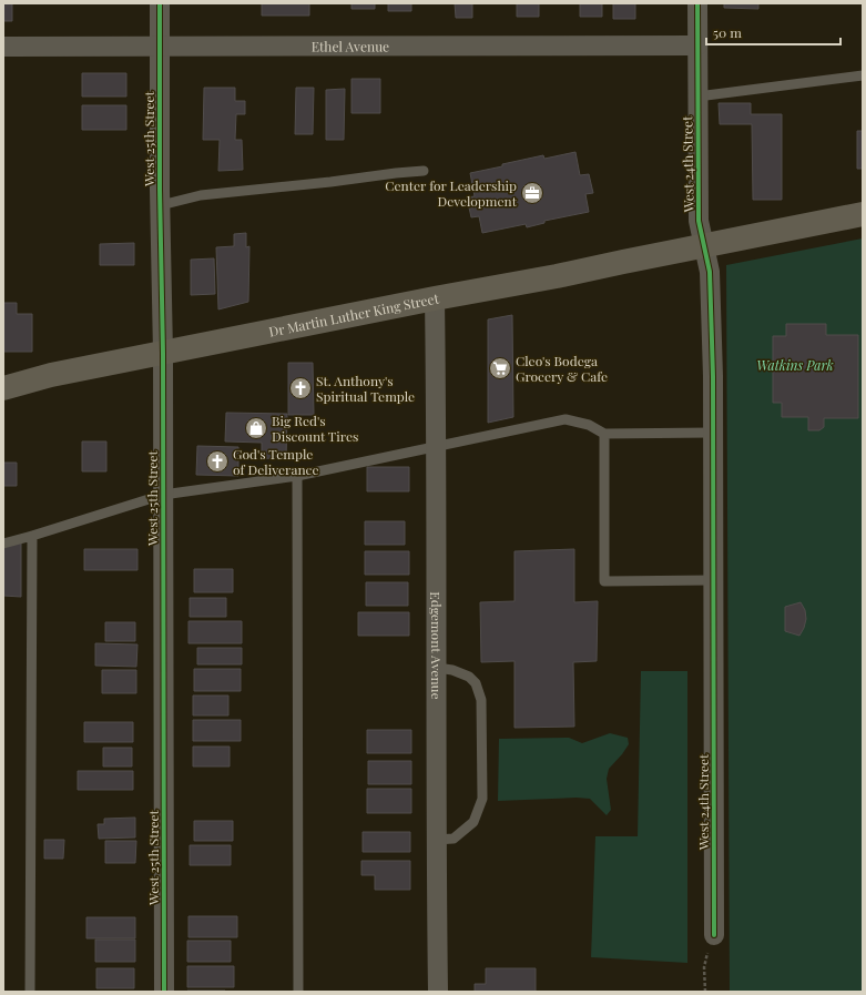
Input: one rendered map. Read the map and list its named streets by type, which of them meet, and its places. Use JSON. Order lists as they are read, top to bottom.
{
  "streets": {
    "main road": ["Dr Martin Luther King Street"],
    "street": [
      "Ethel Avenue",
      "West 25th Street",
      "West 24th Street",
      "Edgemont Avenue"
    ]
  },
  "crossings": [
    ["Ethel Avenue", "West 25th Street"],
    ["Ethel Avenue", "West 24th Street"],
    ["West 25th Street", "Dr Martin Luther King Street"],
    ["West 24th Street", "Dr Martin Luther King Street"],
    ["Dr Martin Luther King Street", "Edgemont Avenue"]
  ],
  "parks": ["Watkins Park"],
  "places": {
    "office": ["Center for Leadership Development"],
    "supermarket": ["Cleo's Bodega Grocery & Cafe"],
    "church": ["St. Anthony's Spiritual Temple", "God's Temple of Deliverance"],
    "shop": ["Big Red's Discount Tires"]
  },
  "scale_bar": "50 m"
}
